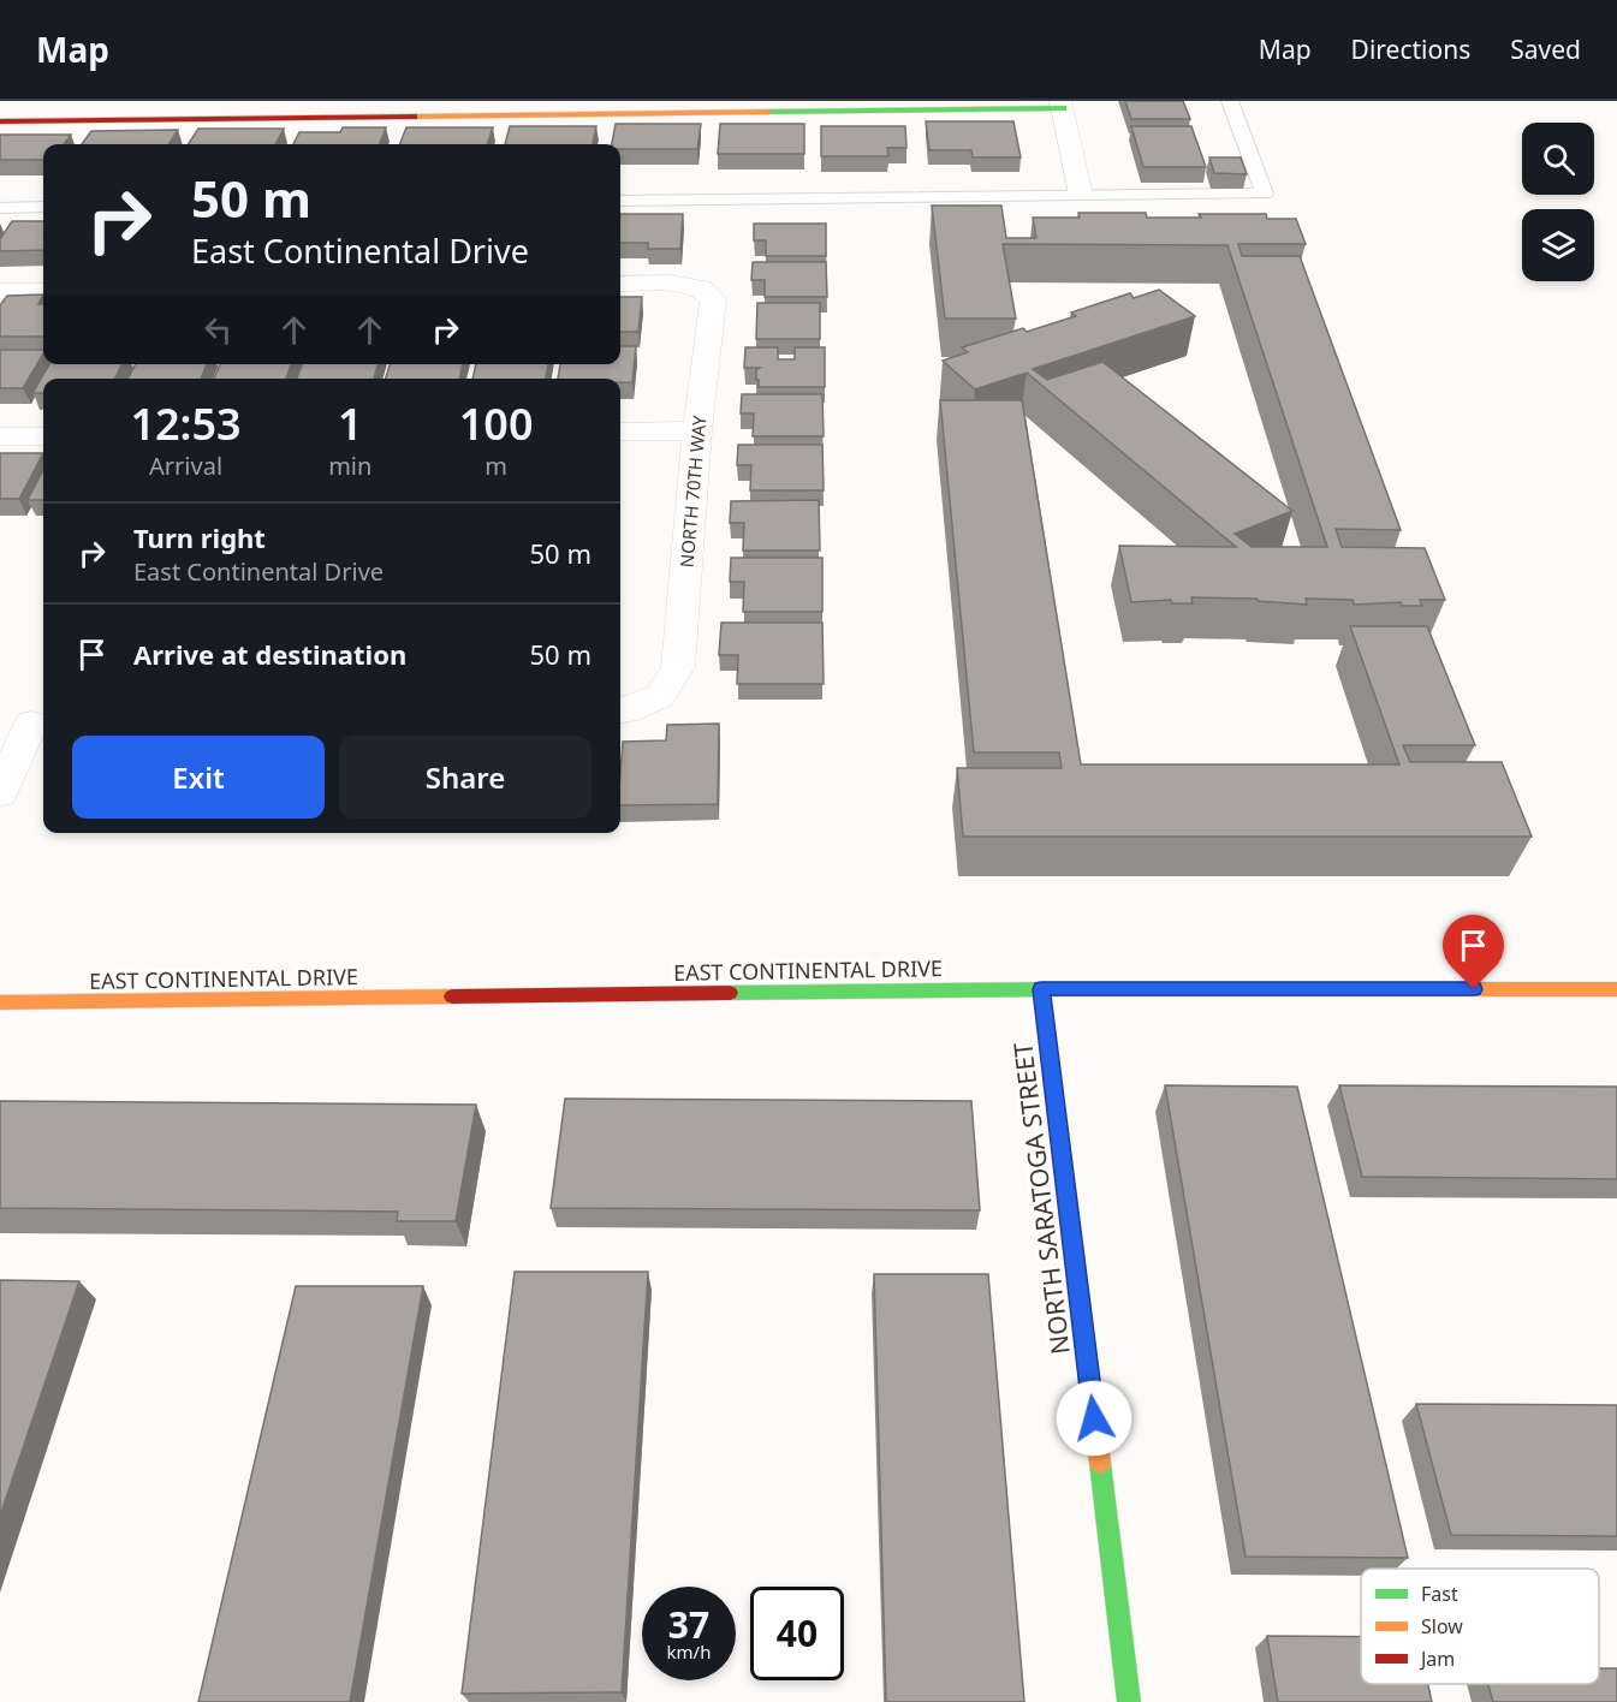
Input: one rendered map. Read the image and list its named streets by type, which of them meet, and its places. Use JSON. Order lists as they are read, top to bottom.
{
  "streets": {
    "street": ["NORTH 70TH WAY", "EAST CONTINENTAL DRIVE", "NORTH SARATOGA STREET"]
  },
  "crossings": [
    ["EAST CONTINENTAL DRIVE", "NORTH SARATOGA STREET"]
  ],
  "legend": ["Fast", "Slow", "Jam"],
  "page": {
    "header": "Map",
    "nav": ["Map", "Directions", "Saved"],
    "turn": ["50 m", "East Continental Drive"],
    "eta": [
      "12:53",
      "Arrival",
      "1",
      "min",
      "100",
      "m"
    ],
    "list": [
      {
        "name": "Turn right",
        "note": "East Continental Drive",
        "value": "50 m"
      },
      {
        "name": "Arrive at destination",
        "value": "50 m"
      }
    ],
    "buttons": ["Exit", "Share"],
    "speed": "37 km/h",
    "limit": "40"
  }
}
